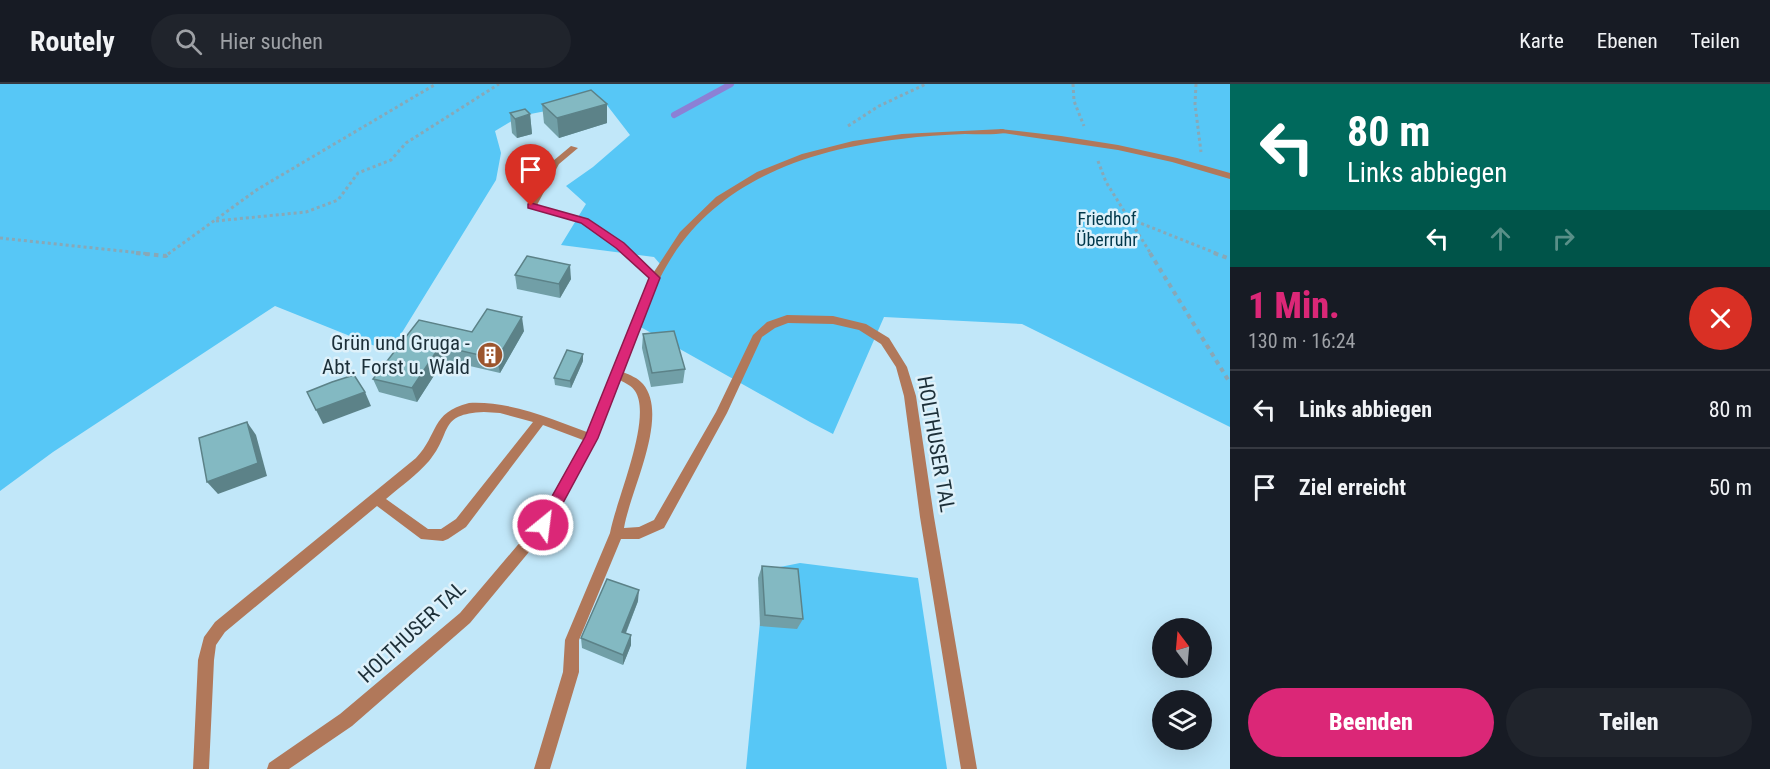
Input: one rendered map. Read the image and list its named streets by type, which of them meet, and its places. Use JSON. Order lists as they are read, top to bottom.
{
  "streets": {
    "street": ["HOLTHUSER TAL"]
  },
  "parks": ["Friedhof Überruhr"],
  "places": {
    "building": ["Grün und Gruga - Abt. Forst u. Wald"]
  },
  "north": "top",
  "page": {
    "header": "Routely",
    "search": "Hier suchen",
    "nav": ["Karte", "Ebenen", "Teilen"],
    "turn": ["80 m", "Links abbiegen"],
    "heading": ["1 Min.", "130 m · 16:24"],
    "list": [
      {
        "name": "Links abbiegen",
        "value": "80 m"
      },
      {
        "name": "Ziel erreicht",
        "value": "50 m"
      }
    ],
    "buttons": ["Beenden", "Teilen"]
  }
}
